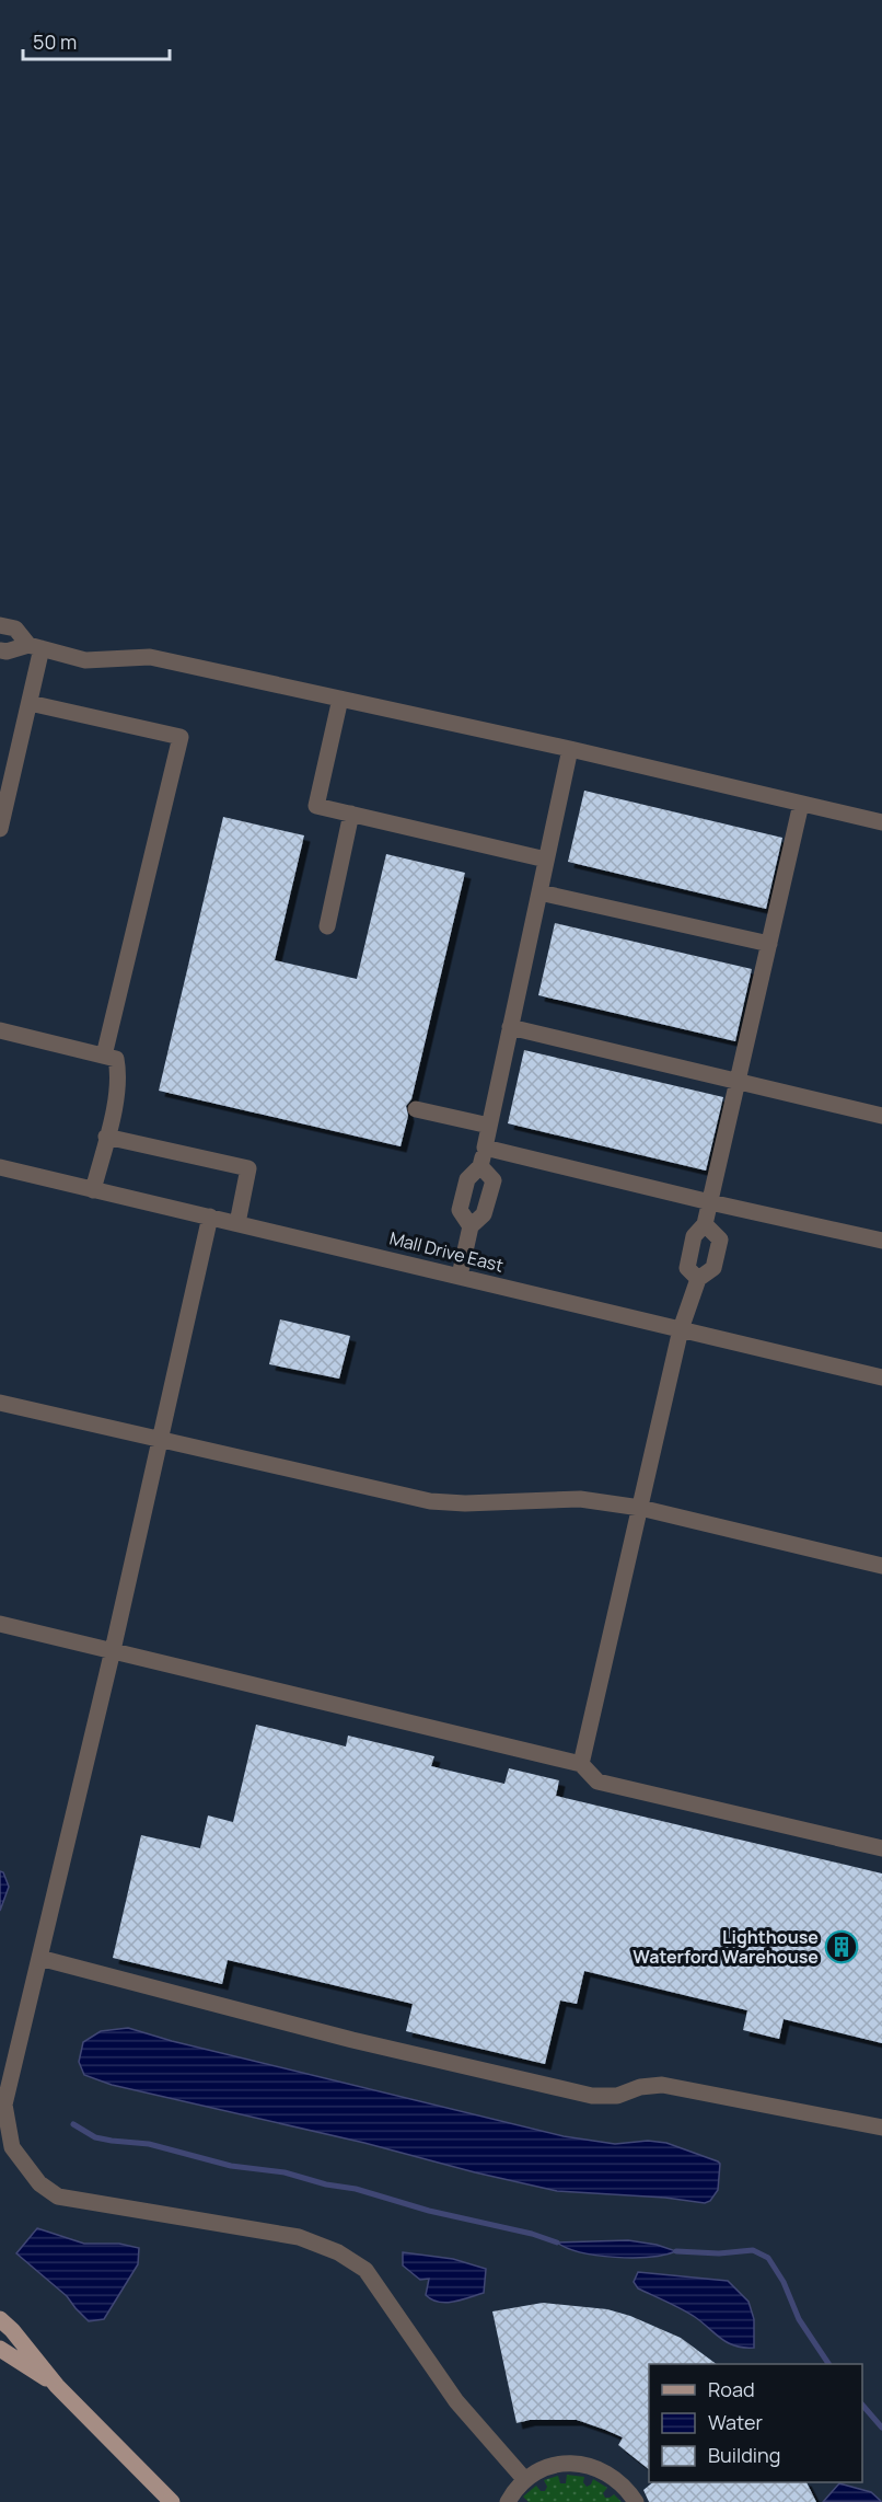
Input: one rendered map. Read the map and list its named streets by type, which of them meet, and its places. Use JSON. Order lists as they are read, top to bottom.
{
  "streets": {
    "street": ["Mall Drive East"]
  },
  "places": {
    "building": ["Lighthouse Waterford Warehouse"]
  },
  "legend": ["Road", "Water", "Building"],
  "scale_bar": "50 m"
}
